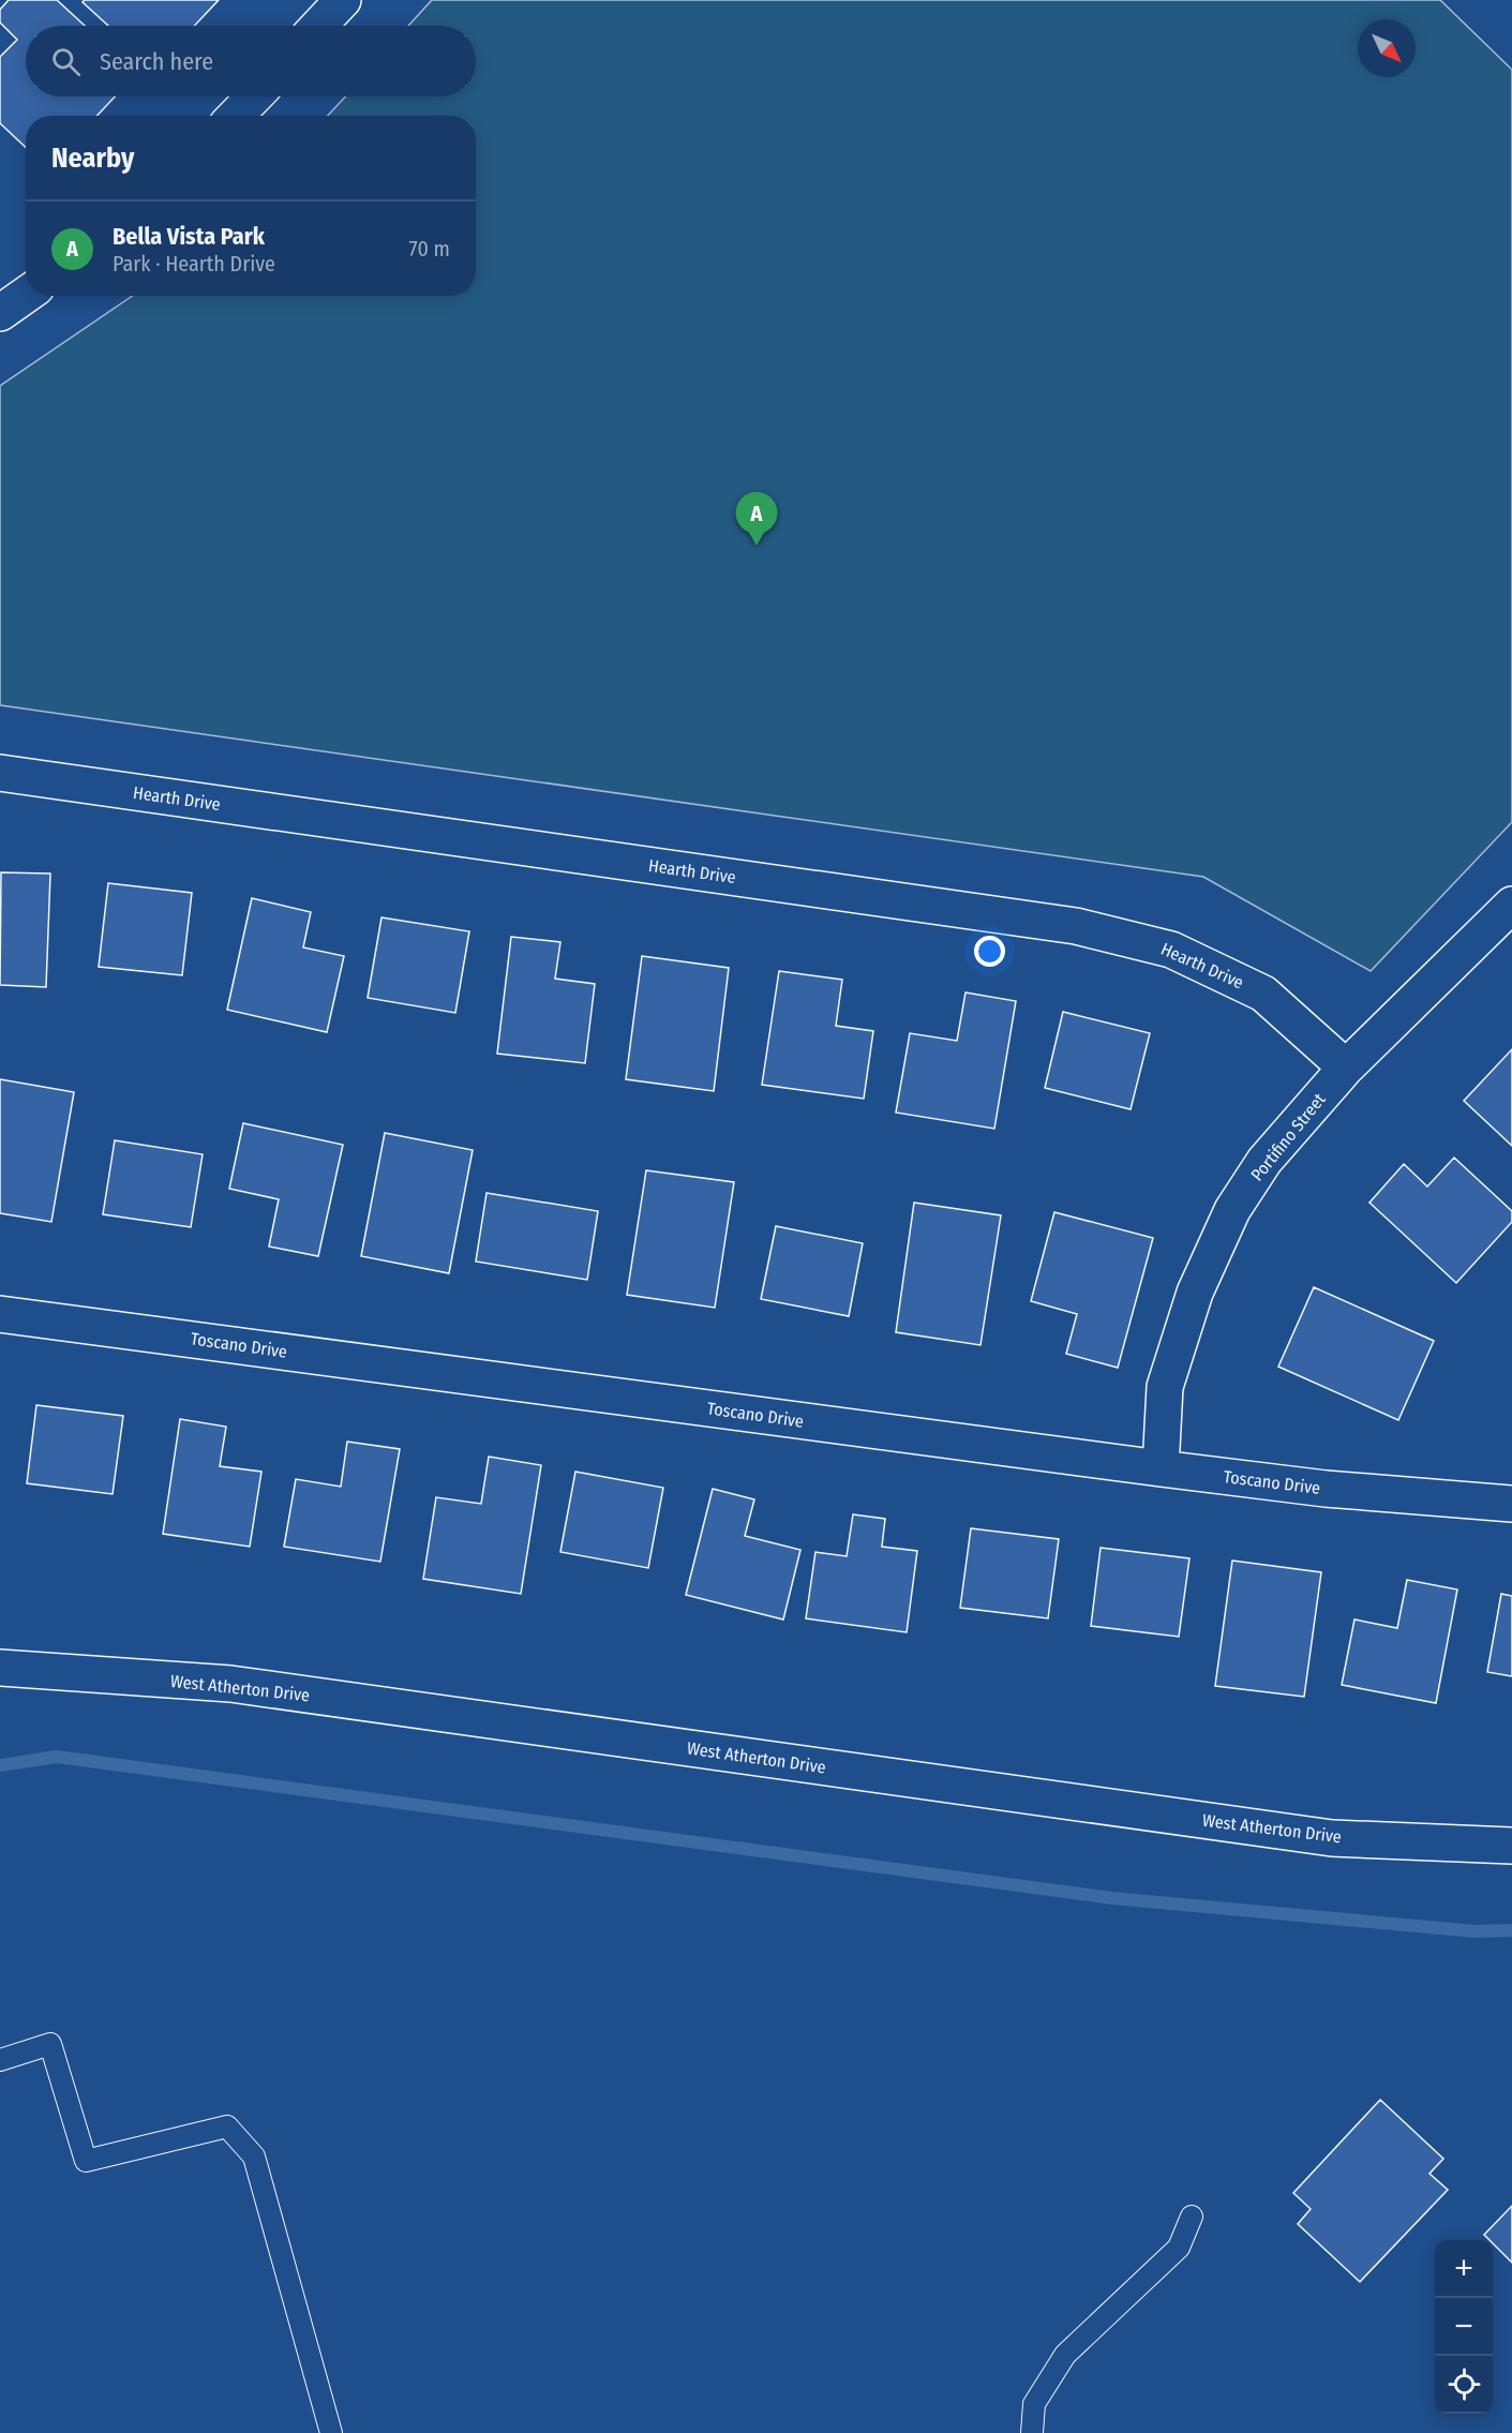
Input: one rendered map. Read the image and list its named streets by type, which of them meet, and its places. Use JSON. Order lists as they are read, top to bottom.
{
  "streets": {
    "street": [
      "Hearth Drive",
      "Portifino Street",
      "Toscano Drive",
      "West Atherton Drive"
    ]
  },
  "crossings": [
    ["Hearth Drive", "Portifino Street"],
    ["Portifino Street", "Toscano Drive"]
  ],
  "north": "bottom right",
  "page": {
    "search": "Search here",
    "heading": "Nearby",
    "list": [
      {
        "mark": "A",
        "name": "Bella Vista Park",
        "note": "Park · Hearth Drive",
        "value": "70 m"
      }
    ],
    "pins": "A",
    "map_buttons": ["+", "−"]
  }
}
